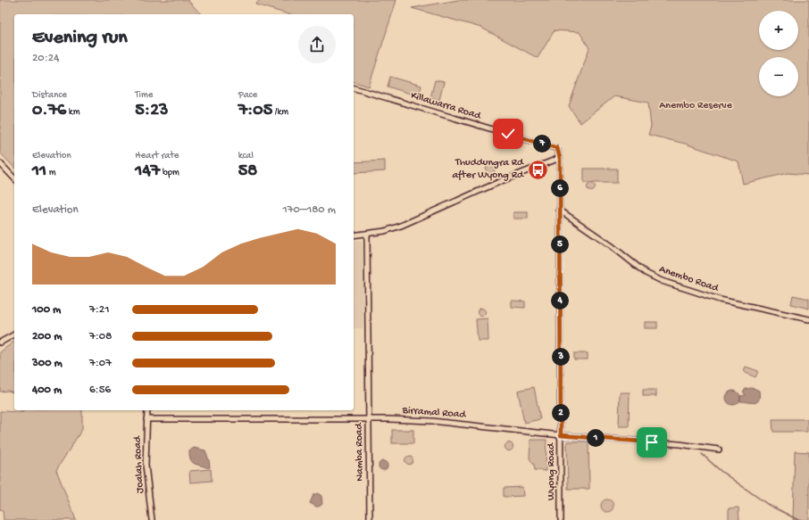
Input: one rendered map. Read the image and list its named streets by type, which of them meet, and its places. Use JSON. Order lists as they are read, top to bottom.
{
  "streets": {
    "street": [
      "Killawarra Road",
      "Anembo Road",
      "Birramal Road",
      "Namba Road",
      "Joalah Road",
      "Wyong Road"
    ]
  },
  "crossings": [
    ["Killawarra Road", "Wyong Road"],
    ["Anembo Road", "Wyong Road"],
    ["Birramal Road", "Namba Road"],
    ["Birramal Road", "Joalah Road"],
    ["Birramal Road", "Wyong Road"]
  ],
  "parks": ["Anembo Reserve"],
  "places": {
    "bus stop": ["Thuddungra Rd after Wyong Rd"]
  },
  "page": {
    "map_buttons": ["+", "−"],
    "heading": ["Evening run", "20:24"],
    "stats": [
      ["Distance", "0.76 km"],
      ["Time", "5:23"],
      ["Pace", "7:05 /km"],
      ["Elevation", "11 m"],
      ["Heart rate", "147 bpm"],
      ["kcal", "58"]
    ],
    "pins": [
      "7",
      "6",
      "5",
      "4",
      "3",
      "2",
      "1"
    ],
    "chart": ["Elevation", "170–180 m"],
    "list": [
      {
        "name": "100 m",
        "note": "7:21"
      },
      {
        "name": "200 m",
        "note": "7:08"
      },
      {
        "name": "300 m",
        "note": "7:07"
      },
      {
        "name": "400 m",
        "note": "6:56"
      }
    ]
  }
}
